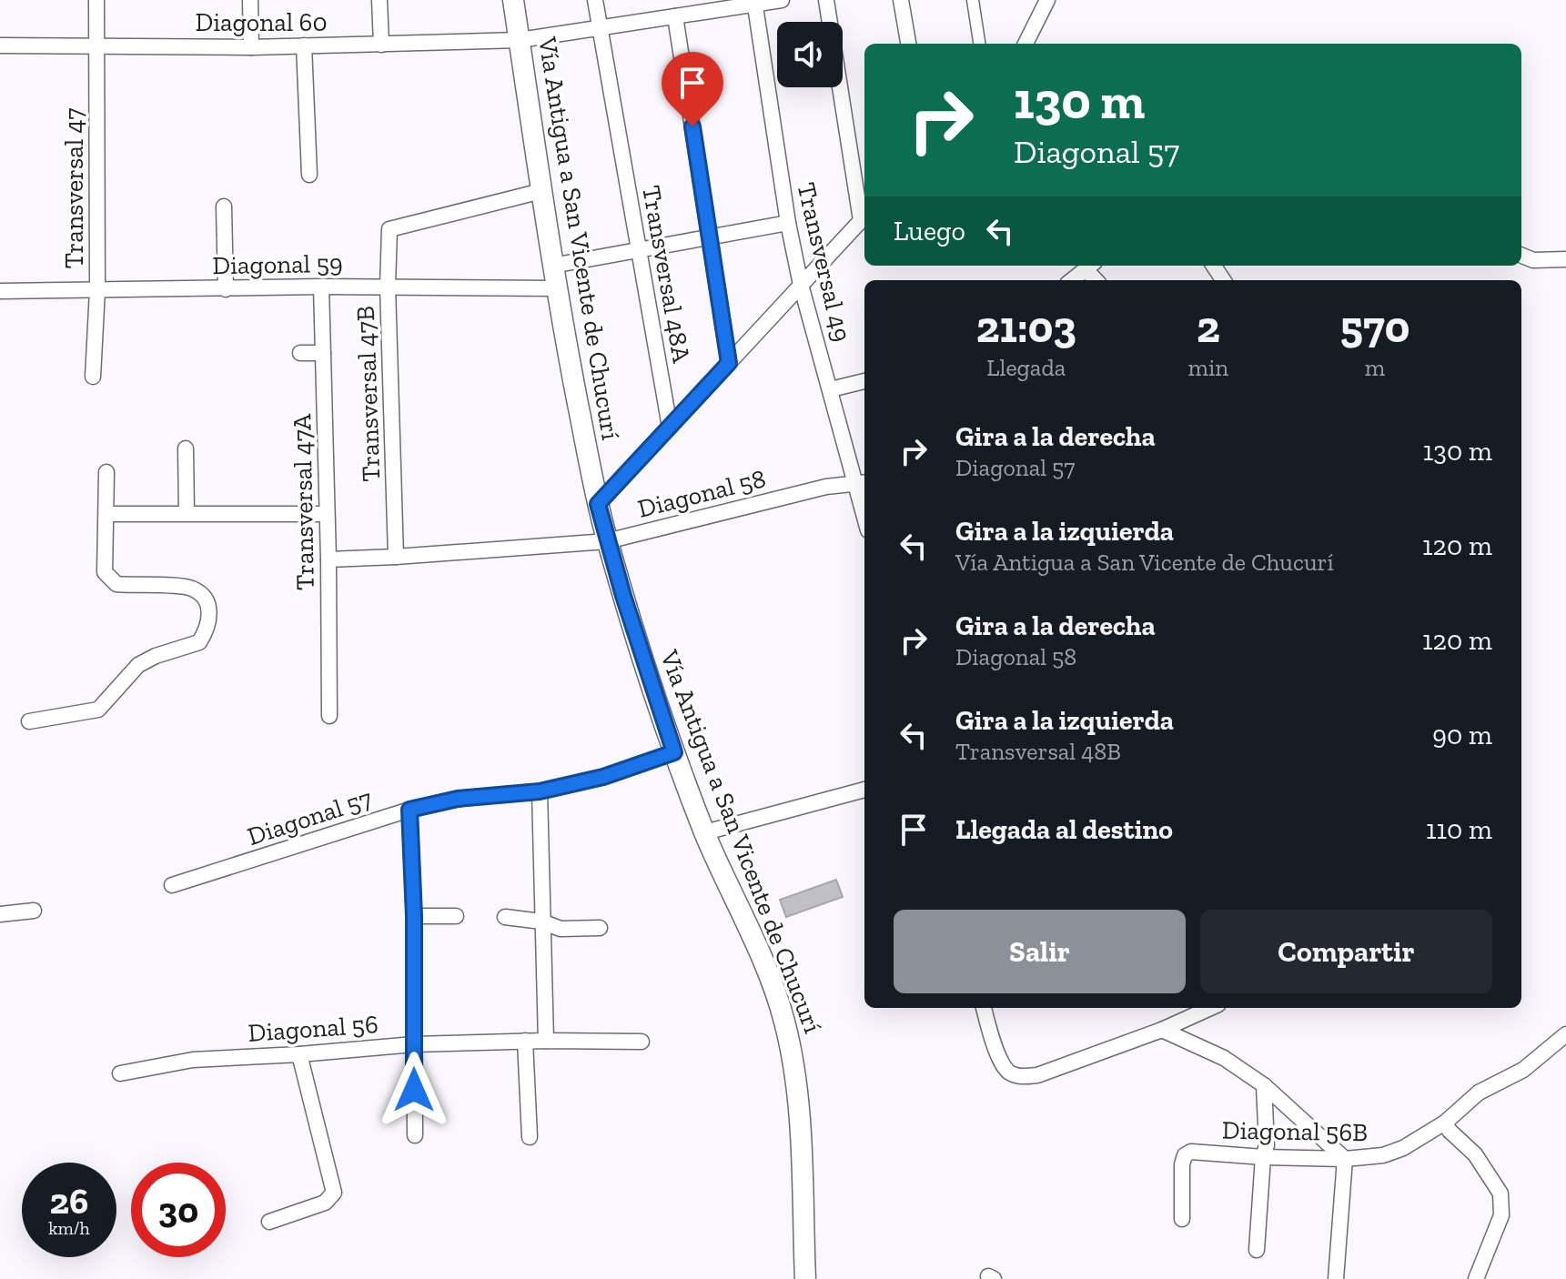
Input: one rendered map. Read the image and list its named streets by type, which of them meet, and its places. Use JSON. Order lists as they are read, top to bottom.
{
  "streets": {
    "main road": ["Vía Antigua a San Vicente de Chucurí"],
    "street": [
      "Diagonal 60",
      "Transversal 47",
      "Transversal 49",
      "Diagonal 59",
      "Transversal 48A",
      "Transversal 47B",
      "Diagonal 58",
      "Transversal 47A",
      "Diagonal 57",
      "Diagonal 56",
      "Diagonal 56B"
    ]
  },
  "crossings": [
    ["Diagonal 60", "Transversal 47"],
    ["Diagonal 60", "Vía Antigua a San Vicente de Chucurí"],
    ["Diagonal 60", "Transversal 49"],
    ["Diagonal 60", "Transversal 48A"],
    ["Transversal 47", "Diagonal 59"],
    ["Vía Antigua a San Vicente de Chucurí", "Diagonal 59"],
    ["Vía Antigua a San Vicente de Chucurí", "Transversal 47B"],
    ["Vía Antigua a San Vicente de Chucurí", "Diagonal 58"],
    ["Vía Antigua a San Vicente de Chucurí", "Diagonal 57"],
    ["Transversal 49", "Diagonal 58"],
    ["Diagonal 59", "Transversal 47B"],
    ["Diagonal 59", "Transversal 47A"],
    ["Transversal 48A", "Diagonal 58"],
    ["Transversal 47B", "Diagonal 58"],
    ["Diagonal 58", "Transversal 47A"]
  ],
  "page": {
    "turn": ["130 m", "Diagonal 57"],
    "then": "Luego",
    "eta": [
      "21:03",
      "Llegada",
      "2",
      "min",
      "570",
      "m"
    ],
    "list": [
      {
        "name": "Gira a la derecha",
        "note": "Diagonal 57",
        "value": "130 m"
      },
      {
        "name": "Gira a la izquierda",
        "note": "Vía Antigua a San Vicente de Chucurí",
        "value": "120 m"
      },
      {
        "name": "Gira a la derecha",
        "note": "Diagonal 58",
        "value": "120 m"
      },
      {
        "name": "Gira a la izquierda",
        "note": "Transversal 48B",
        "value": "90 m"
      },
      {
        "name": "Llegada al destino",
        "value": "110 m"
      }
    ],
    "buttons": ["Salir", "Compartir"],
    "speed": "26 km/h",
    "limit": "30"
  }
}
